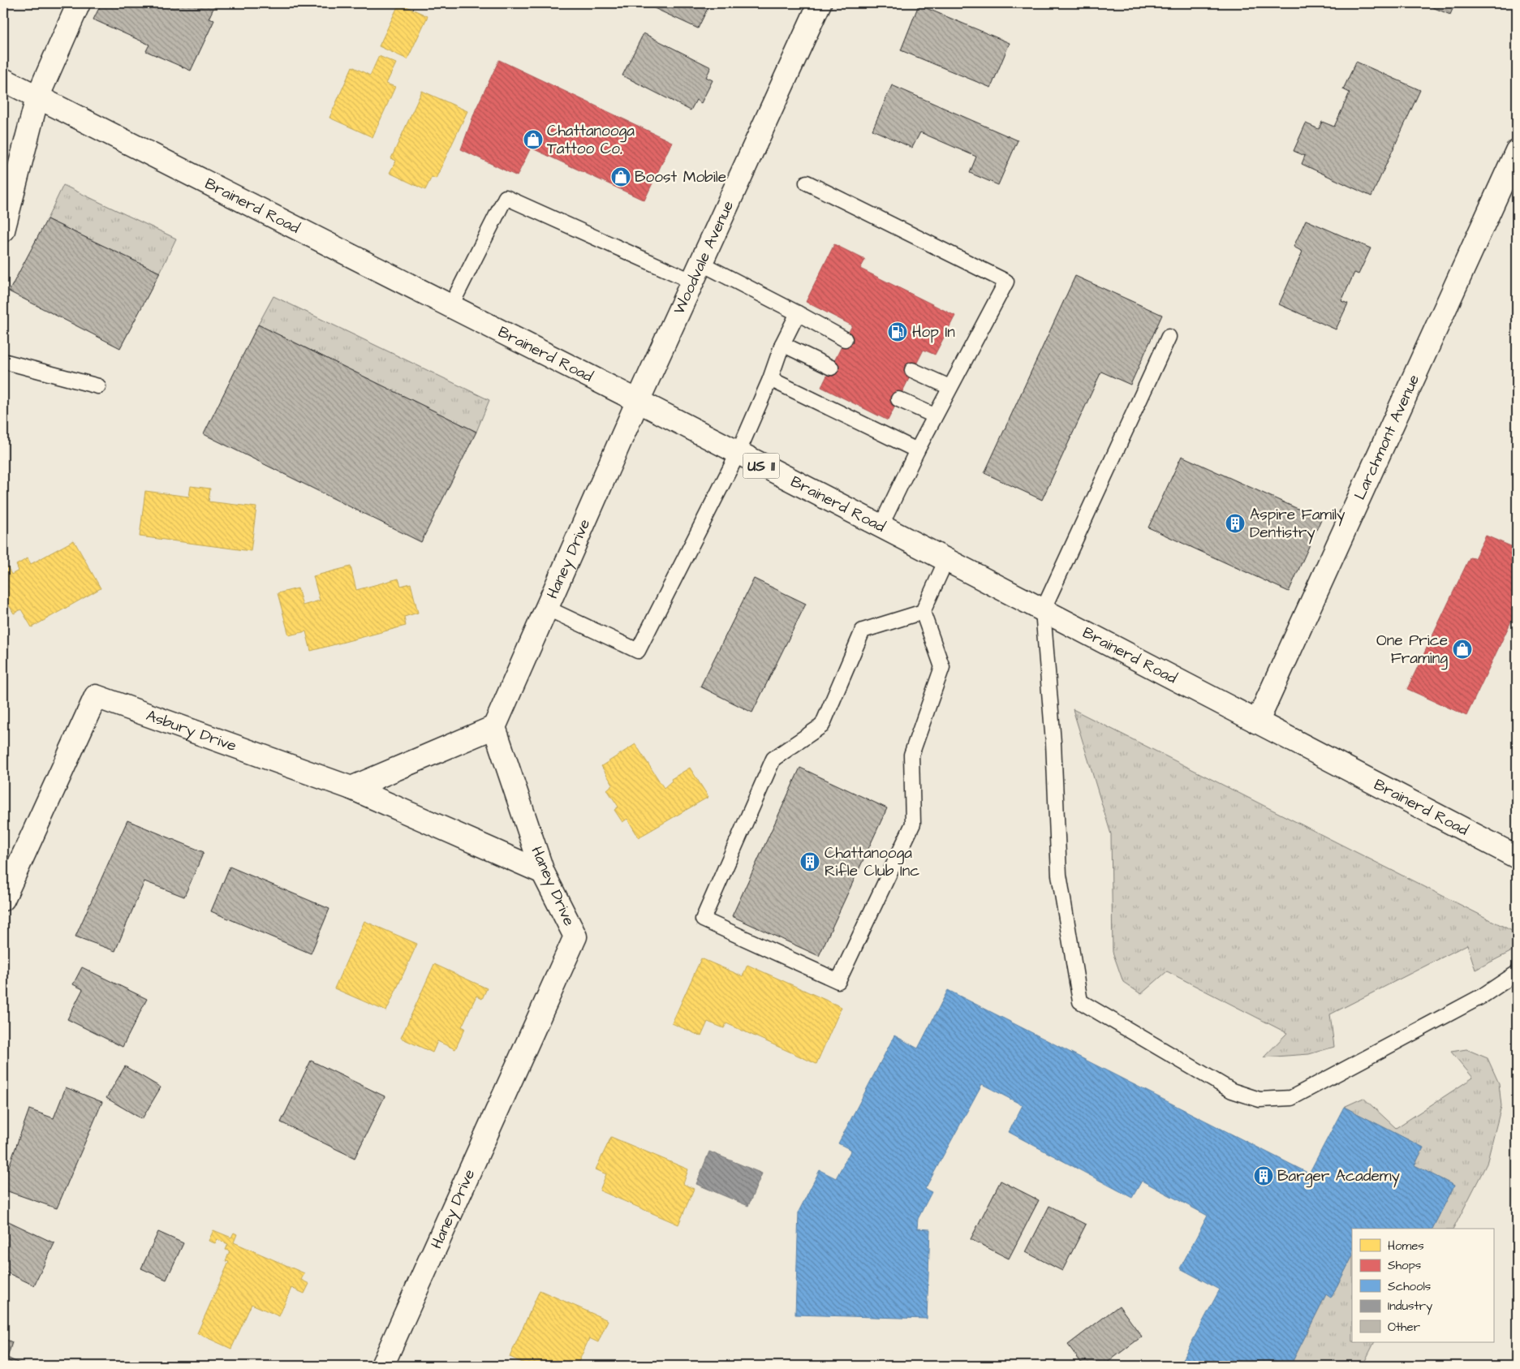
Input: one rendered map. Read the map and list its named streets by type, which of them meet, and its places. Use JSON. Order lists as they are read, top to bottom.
{
  "streets": {
    "street": [
      "Brainerd Road",
      "Woodvale Avenue",
      "Larchmont Avenue",
      "US 11",
      "Haney Drive",
      "Asbury Drive"
    ]
  },
  "crossings": [
    ["Brainerd Road", "Woodvale Avenue"],
    ["Brainerd Road", "Larchmont Avenue"],
    ["Brainerd Road", "Haney Drive"],
    ["Woodvale Avenue", "Haney Drive"]
  ],
  "places": {
    "shop": ["Chattanooga Tattoo Co.", "Boost Mobile", "One Price Framing"],
    "fuel station": ["Hop In"],
    "building": ["Aspire Family Dentistry", "Chattanooga Rifle Club Inc", "Barger Academy"]
  },
  "legend": [
    "Homes",
    "Shops",
    "Schools",
    "Industry",
    "Other"
  ]
}
